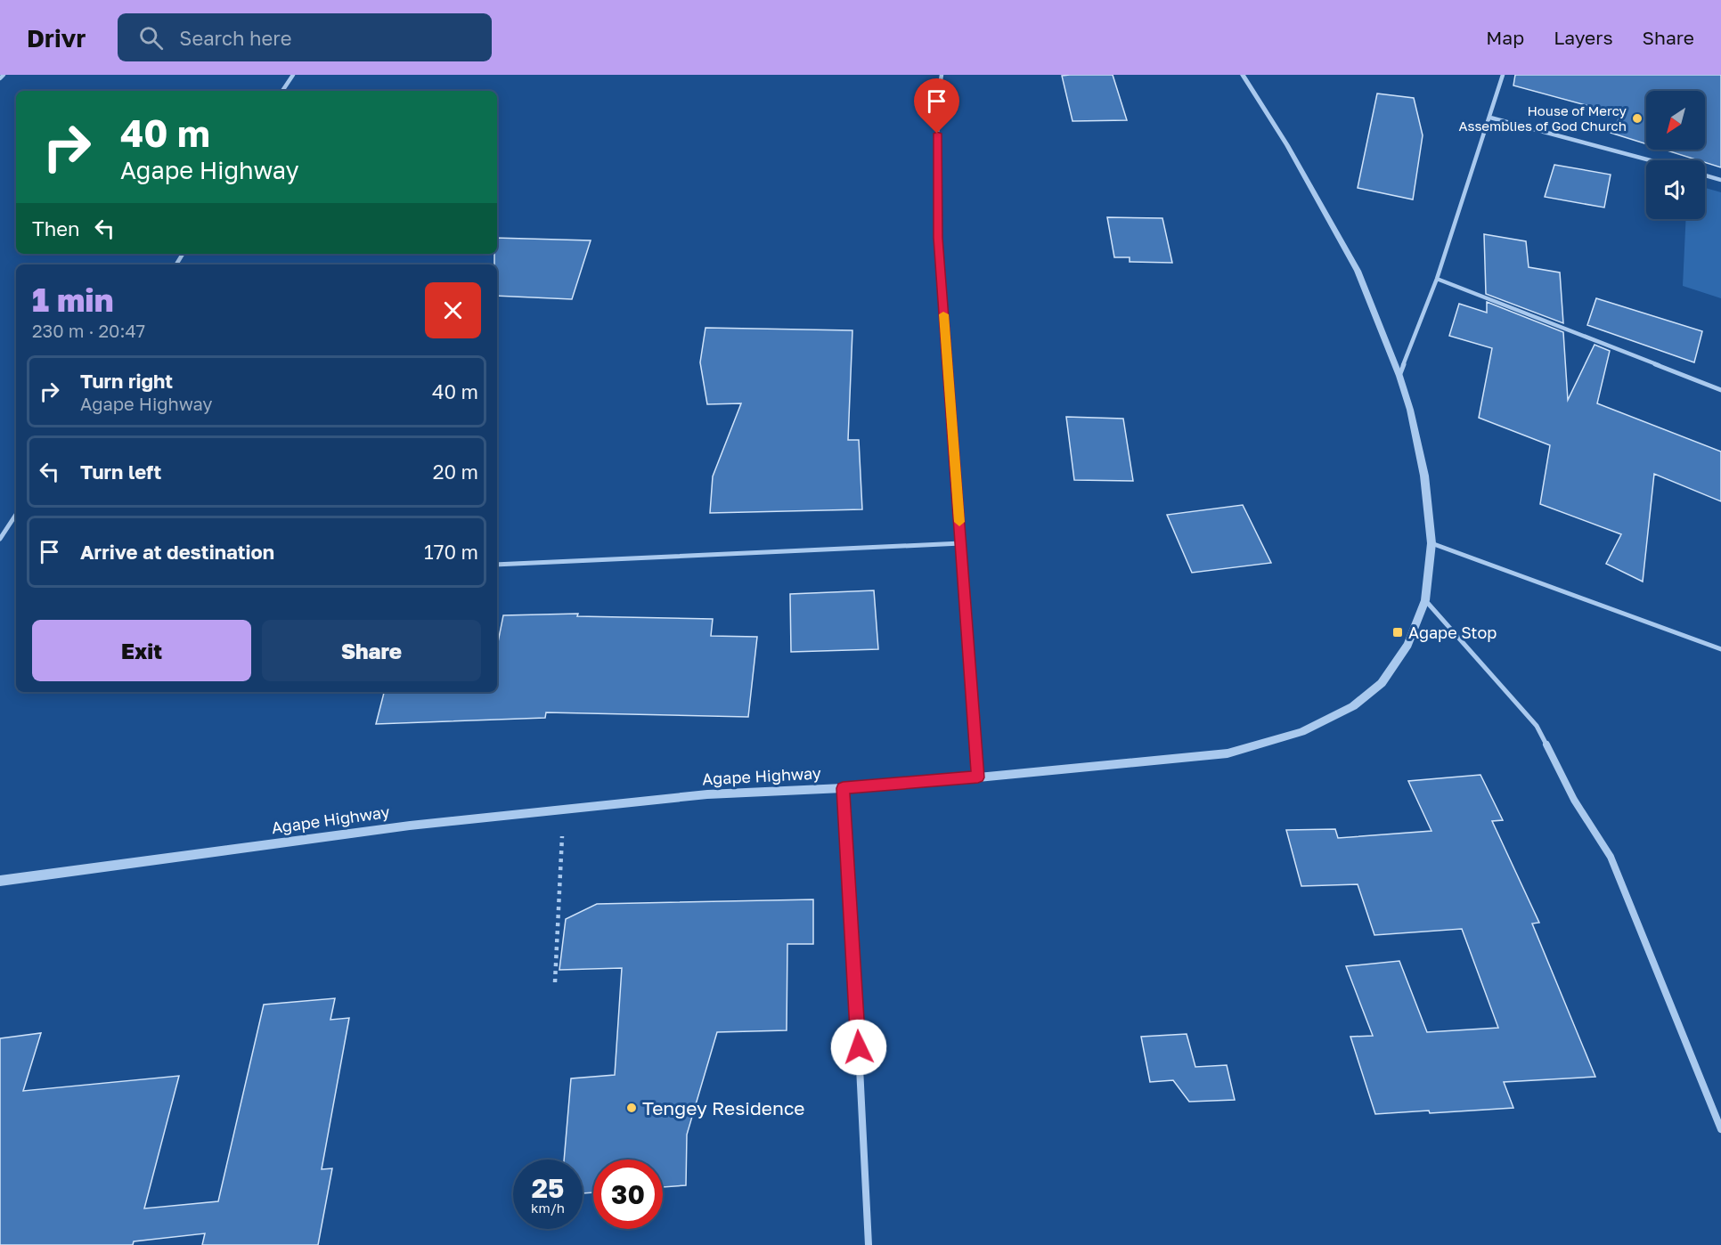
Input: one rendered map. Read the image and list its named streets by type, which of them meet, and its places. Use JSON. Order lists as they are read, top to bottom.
{
  "streets": {
    "street": ["Agape Highway"]
  },
  "places": {
    "other": ["House of Mercy Assemblies of God Church", "Tengey Residence"],
    "transit": ["Agape Stop"]
  },
  "north": "bottom left",
  "page": {
    "header": "Drivr",
    "search": "Search here",
    "nav": ["Map", "Layers", "Share"],
    "turn": ["40 m", "Agape Highway"],
    "then": "Then",
    "heading": ["1 min", "230 m · 20:47"],
    "list": [
      {
        "name": "Turn right",
        "note": "Agape Highway",
        "value": "40 m"
      },
      {
        "name": "Turn left",
        "value": "20 m"
      },
      {
        "name": "Arrive at destination",
        "value": "170 m"
      }
    ],
    "buttons": ["Exit", "Share"],
    "speed": "25 km/h",
    "limit": "30"
  }
}
